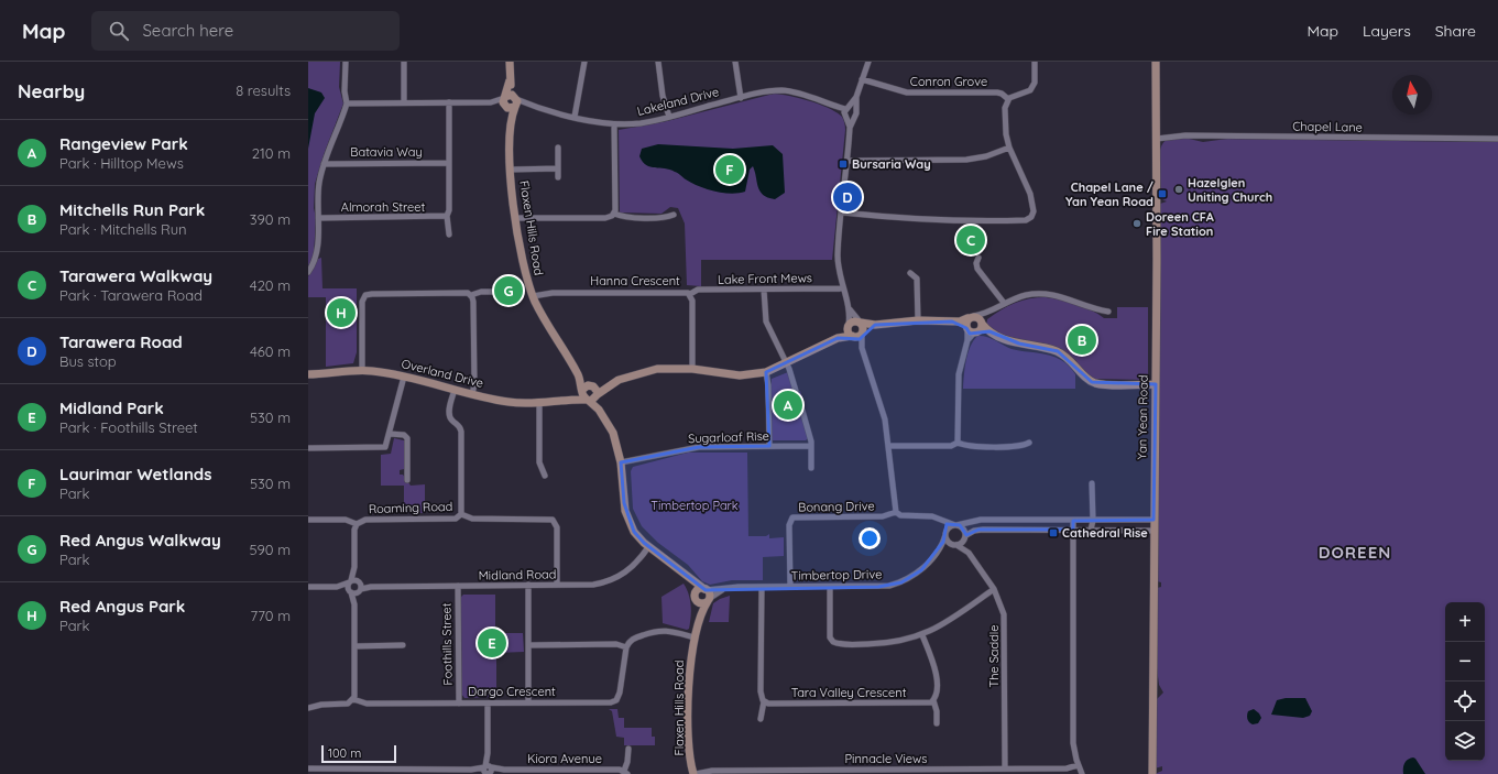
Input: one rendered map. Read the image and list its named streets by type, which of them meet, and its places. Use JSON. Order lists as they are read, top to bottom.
{
  "streets": {
    "street": [
      "Conron Grove",
      "Lakeland Drive",
      "Chapel Lane",
      "Batavia Way",
      "Almorah Street",
      "Flaxen Hills Road",
      "Lake Front Mews",
      "Hanna Crescent",
      "Overland Drive",
      "Yan Yean Road",
      "Sugarloaf Rise",
      "Bonang Drive",
      "Roaming Road",
      "Midland Road",
      "Timbertop Drive",
      "Foothills Street",
      "The Saddle",
      "Dargo Crescent",
      "Tara Valley Crescent",
      "Kiora Avenue",
      "Pinnacle Views"
    ]
  },
  "crossings": [
    ["Lakeland Drive", "Flaxen Hills Road"],
    ["Chapel Lane", "Yan Yean Road"],
    ["Flaxen Hills Road", "Hanna Crescent"],
    ["Flaxen Hills Road", "Overland Drive"],
    ["Flaxen Hills Road", "Timbertop Drive"],
    ["Flaxen Hills Road", "Pinnacle Views"],
    ["Lake Front Mews", "Hanna Crescent"],
    ["Bonang Drive", "Timbertop Drive"],
    ["Roaming Road", "Midland Road"],
    ["Midland Road", "Foothills Street"],
    ["Timbertop Drive", "The Saddle"],
    ["Foothills Street", "Dargo Crescent"],
    ["The Saddle", "Pinnacle Views"]
  ],
  "districts": ["DOREEN"],
  "parks": ["Timbertop Park"],
  "places": {
    "transit": ["Bursaria Way", "Chapel Lane / Yan Yean Road", "Cathedral Rise"],
    "other": ["Hazelglen Uniting Church", "Doreen CFA Fire Station"]
  },
  "scale_bar": "100 m",
  "north": "top",
  "page": {
    "header": "Map",
    "search": "Search here",
    "nav": ["Map", "Layers", "Share"],
    "heading": ["Nearby", "8 results"],
    "list": [
      {
        "mark": "A",
        "name": "Rangeview Park",
        "note": "Park · Hilltop Mews",
        "value": "210 m"
      },
      {
        "mark": "B",
        "name": "Mitchells Run Park",
        "note": "Park · Mitchells Run",
        "value": "390 m"
      },
      {
        "mark": "C",
        "name": "Tarawera Walkway",
        "note": "Park · Tarawera Road",
        "value": "420 m"
      },
      {
        "mark": "D",
        "name": "Tarawera Road",
        "note": "Bus stop",
        "value": "460 m"
      },
      {
        "mark": "E",
        "name": "Midland Park",
        "note": "Park · Foothills Street",
        "value": "530 m"
      },
      {
        "mark": "F",
        "name": "Laurimar Wetlands",
        "note": "Park",
        "value": "530 m"
      },
      {
        "mark": "G",
        "name": "Red Angus Walkway",
        "note": "Park",
        "value": "590 m"
      },
      {
        "mark": "H",
        "name": "Red Angus Park",
        "note": "Park",
        "value": "770 m"
      }
    ],
    "pins": [
      "F",
      "D",
      "C",
      "G",
      "H",
      "B",
      "A",
      "E"
    ],
    "map_buttons": ["+", "−"],
    "scale": "100 m"
  }
}
